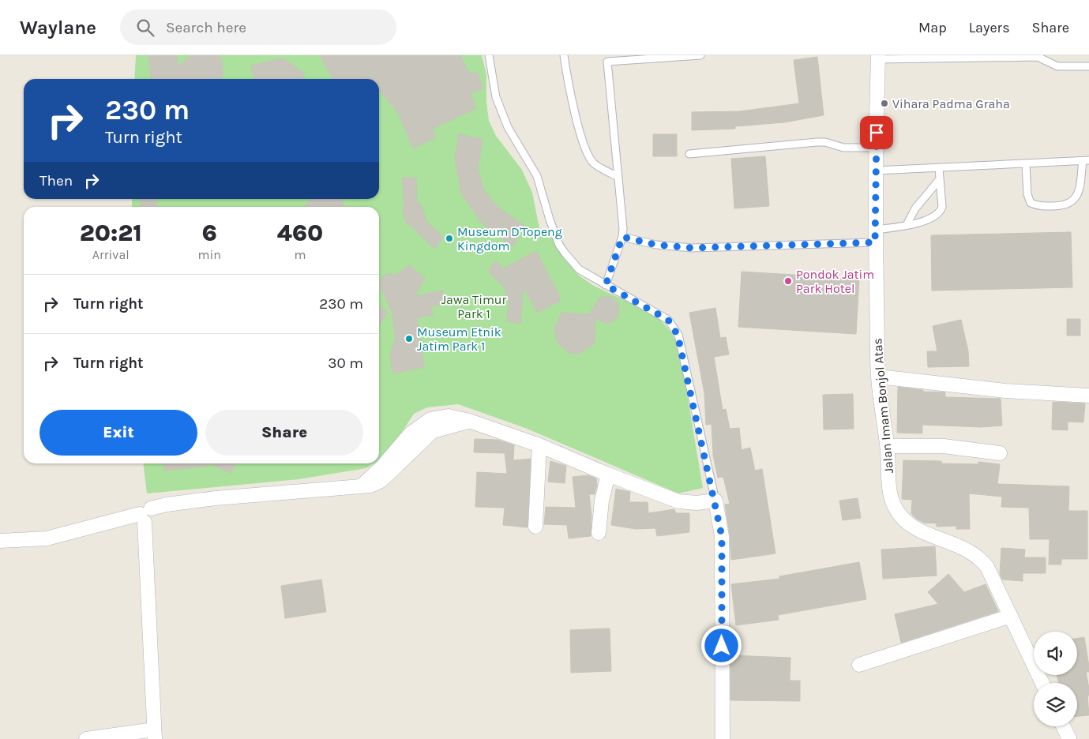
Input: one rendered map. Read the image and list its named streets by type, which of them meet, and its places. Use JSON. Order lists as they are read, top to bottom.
{
  "streets": {
    "street": ["Jalan Imam Bonjol Atas"]
  },
  "parks": ["Jawa Timur Park 1"],
  "places": [
    "Vihara Padma Graha",
    "Museum D'Topeng Kingdom",
    "Pondok Jatim Park Hotel",
    "Museum Etnik Jatim Park 1"
  ],
  "page": {
    "header": "Waylane",
    "search": "Search here",
    "nav": ["Map", "Layers", "Share"],
    "turn": ["230 m", "Turn right"],
    "then": "Then",
    "eta": [
      "20:21",
      "Arrival",
      "6",
      "min",
      "460",
      "m"
    ],
    "list": [
      {
        "name": "Turn right",
        "value": "230 m"
      },
      {
        "name": "Turn right",
        "value": "30 m"
      }
    ],
    "buttons": ["Exit", "Share"]
  }
}
